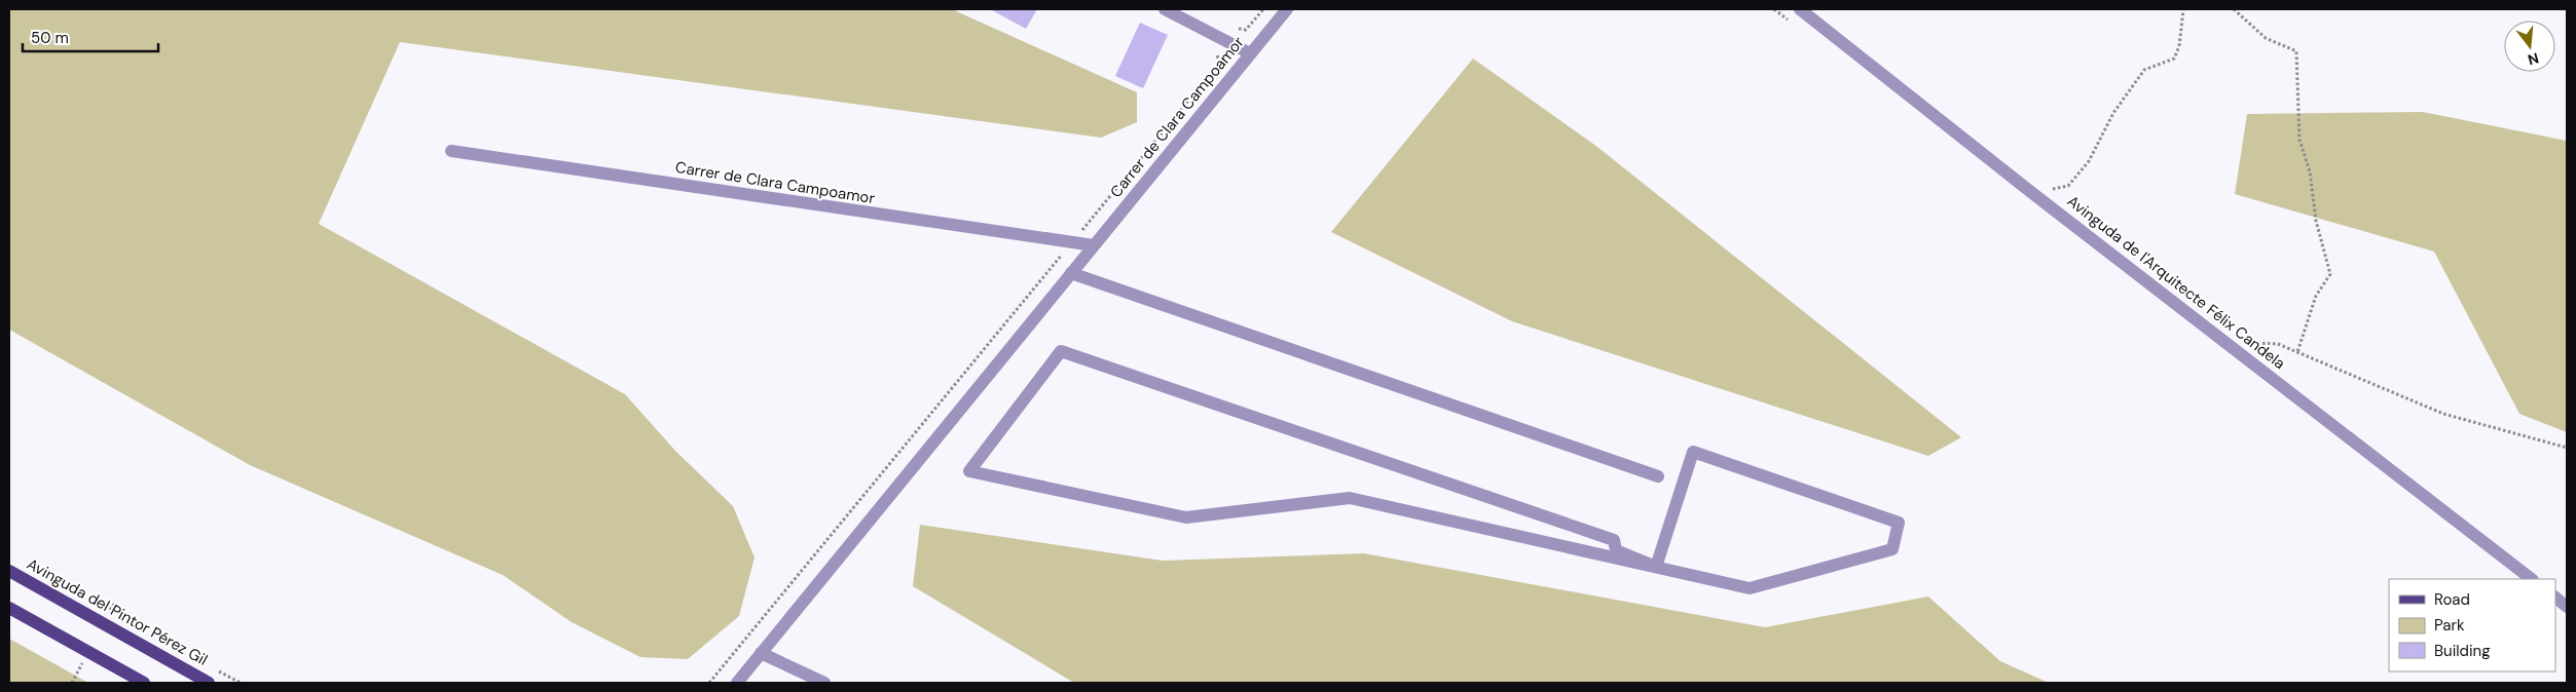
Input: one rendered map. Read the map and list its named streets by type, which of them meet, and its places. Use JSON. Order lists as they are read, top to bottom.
{
  "streets": {
    "main road": ["Avinguda del Pintor Pérez Gil"],
    "street": ["Carrer de Clara Campoamor", "Avinguda de l'Arquitecte Félix Candela"]
  },
  "legend": ["Road", "Park", "Building"],
  "scale_bar": "50 m",
  "north": "bottom"
}
